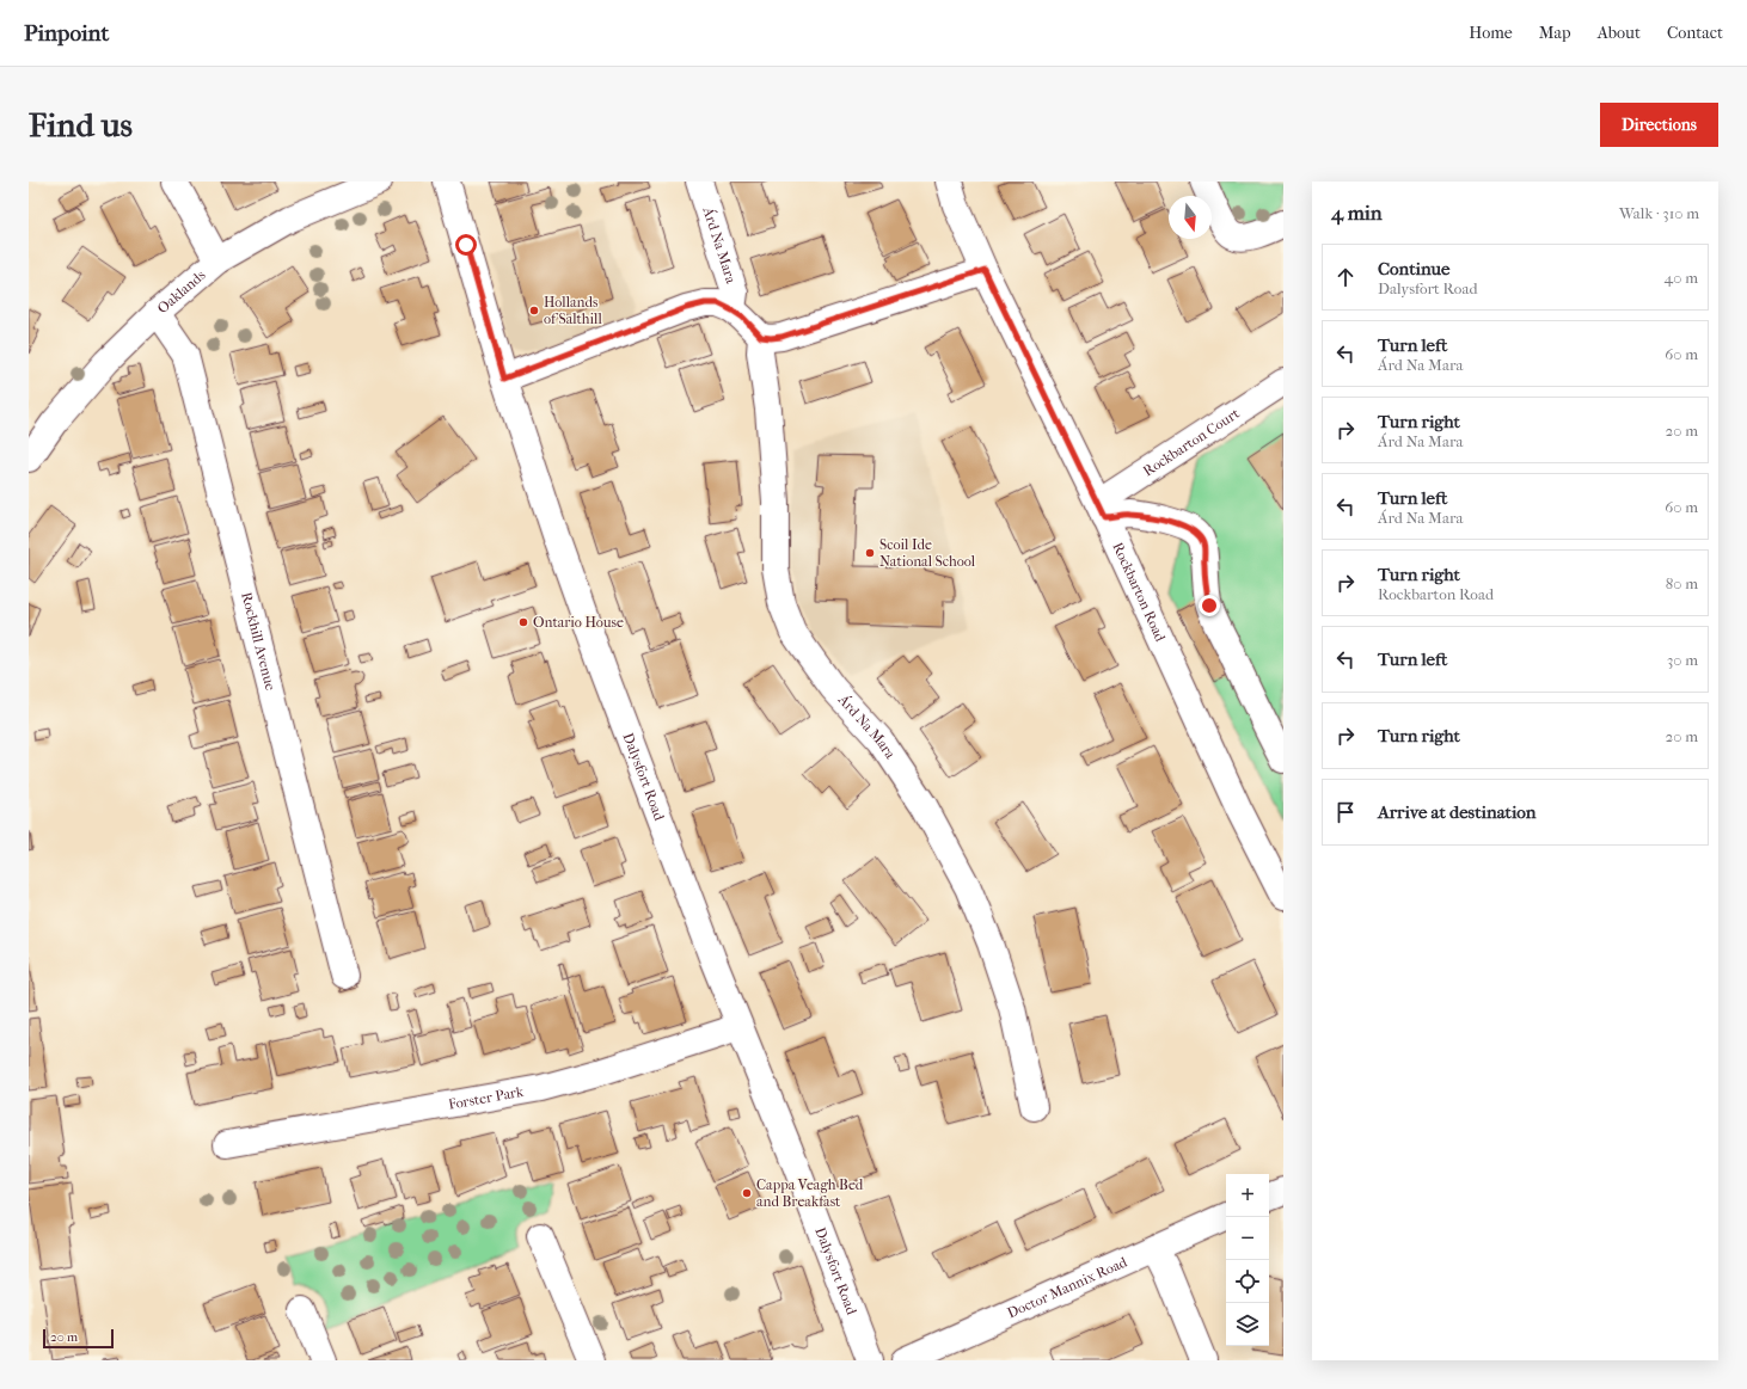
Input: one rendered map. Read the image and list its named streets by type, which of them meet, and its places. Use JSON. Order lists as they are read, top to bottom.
{
  "streets": {
    "street": [
      "Árd Na Mara",
      "Oaklands",
      "Rockbarton Court",
      "Rockbarton Road",
      "Rockhill Avenue",
      "Dalysfort Road",
      "Forster Park",
      "Doctor Mannix Road"
    ]
  },
  "crossings": [
    ["Árd Na Mara", "Dalysfort Road"],
    ["Oaklands", "Rockhill Avenue"],
    ["Rockbarton Court", "Rockbarton Road"],
    ["Dalysfort Road", "Forster Park"]
  ],
  "places": [
    "Hollands of Salthill",
    "Scoil Ide National School",
    "Ontario House",
    "Cappa Veagh Bed and Breakfast"
  ],
  "scale_bar": "20 m",
  "north": "bottom",
  "page": {
    "header": "Pinpoint",
    "nav": [
      "Home",
      "Map",
      "About",
      "Contact"
    ],
    "buttons": "Directions",
    "title": "Find us",
    "heading": ["4 min", "Walk · 310 m"],
    "list": [
      ["Continue", "Dalysfort Road", "40 m"],
      ["Turn left", "Árd Na Mara", "60 m"],
      ["Turn right", "Árd Na Mara", "20 m"],
      ["Turn left", "Árd Na Mara", "60 m"],
      ["Turn right", "Rockbarton Road", "80 m"],
      ["Turn left", "30 m"],
      ["Turn right", "20 m"],
      "Arrive at destination"
    ],
    "map_buttons": ["+", "−"],
    "scale": "20 m"
  }
}
